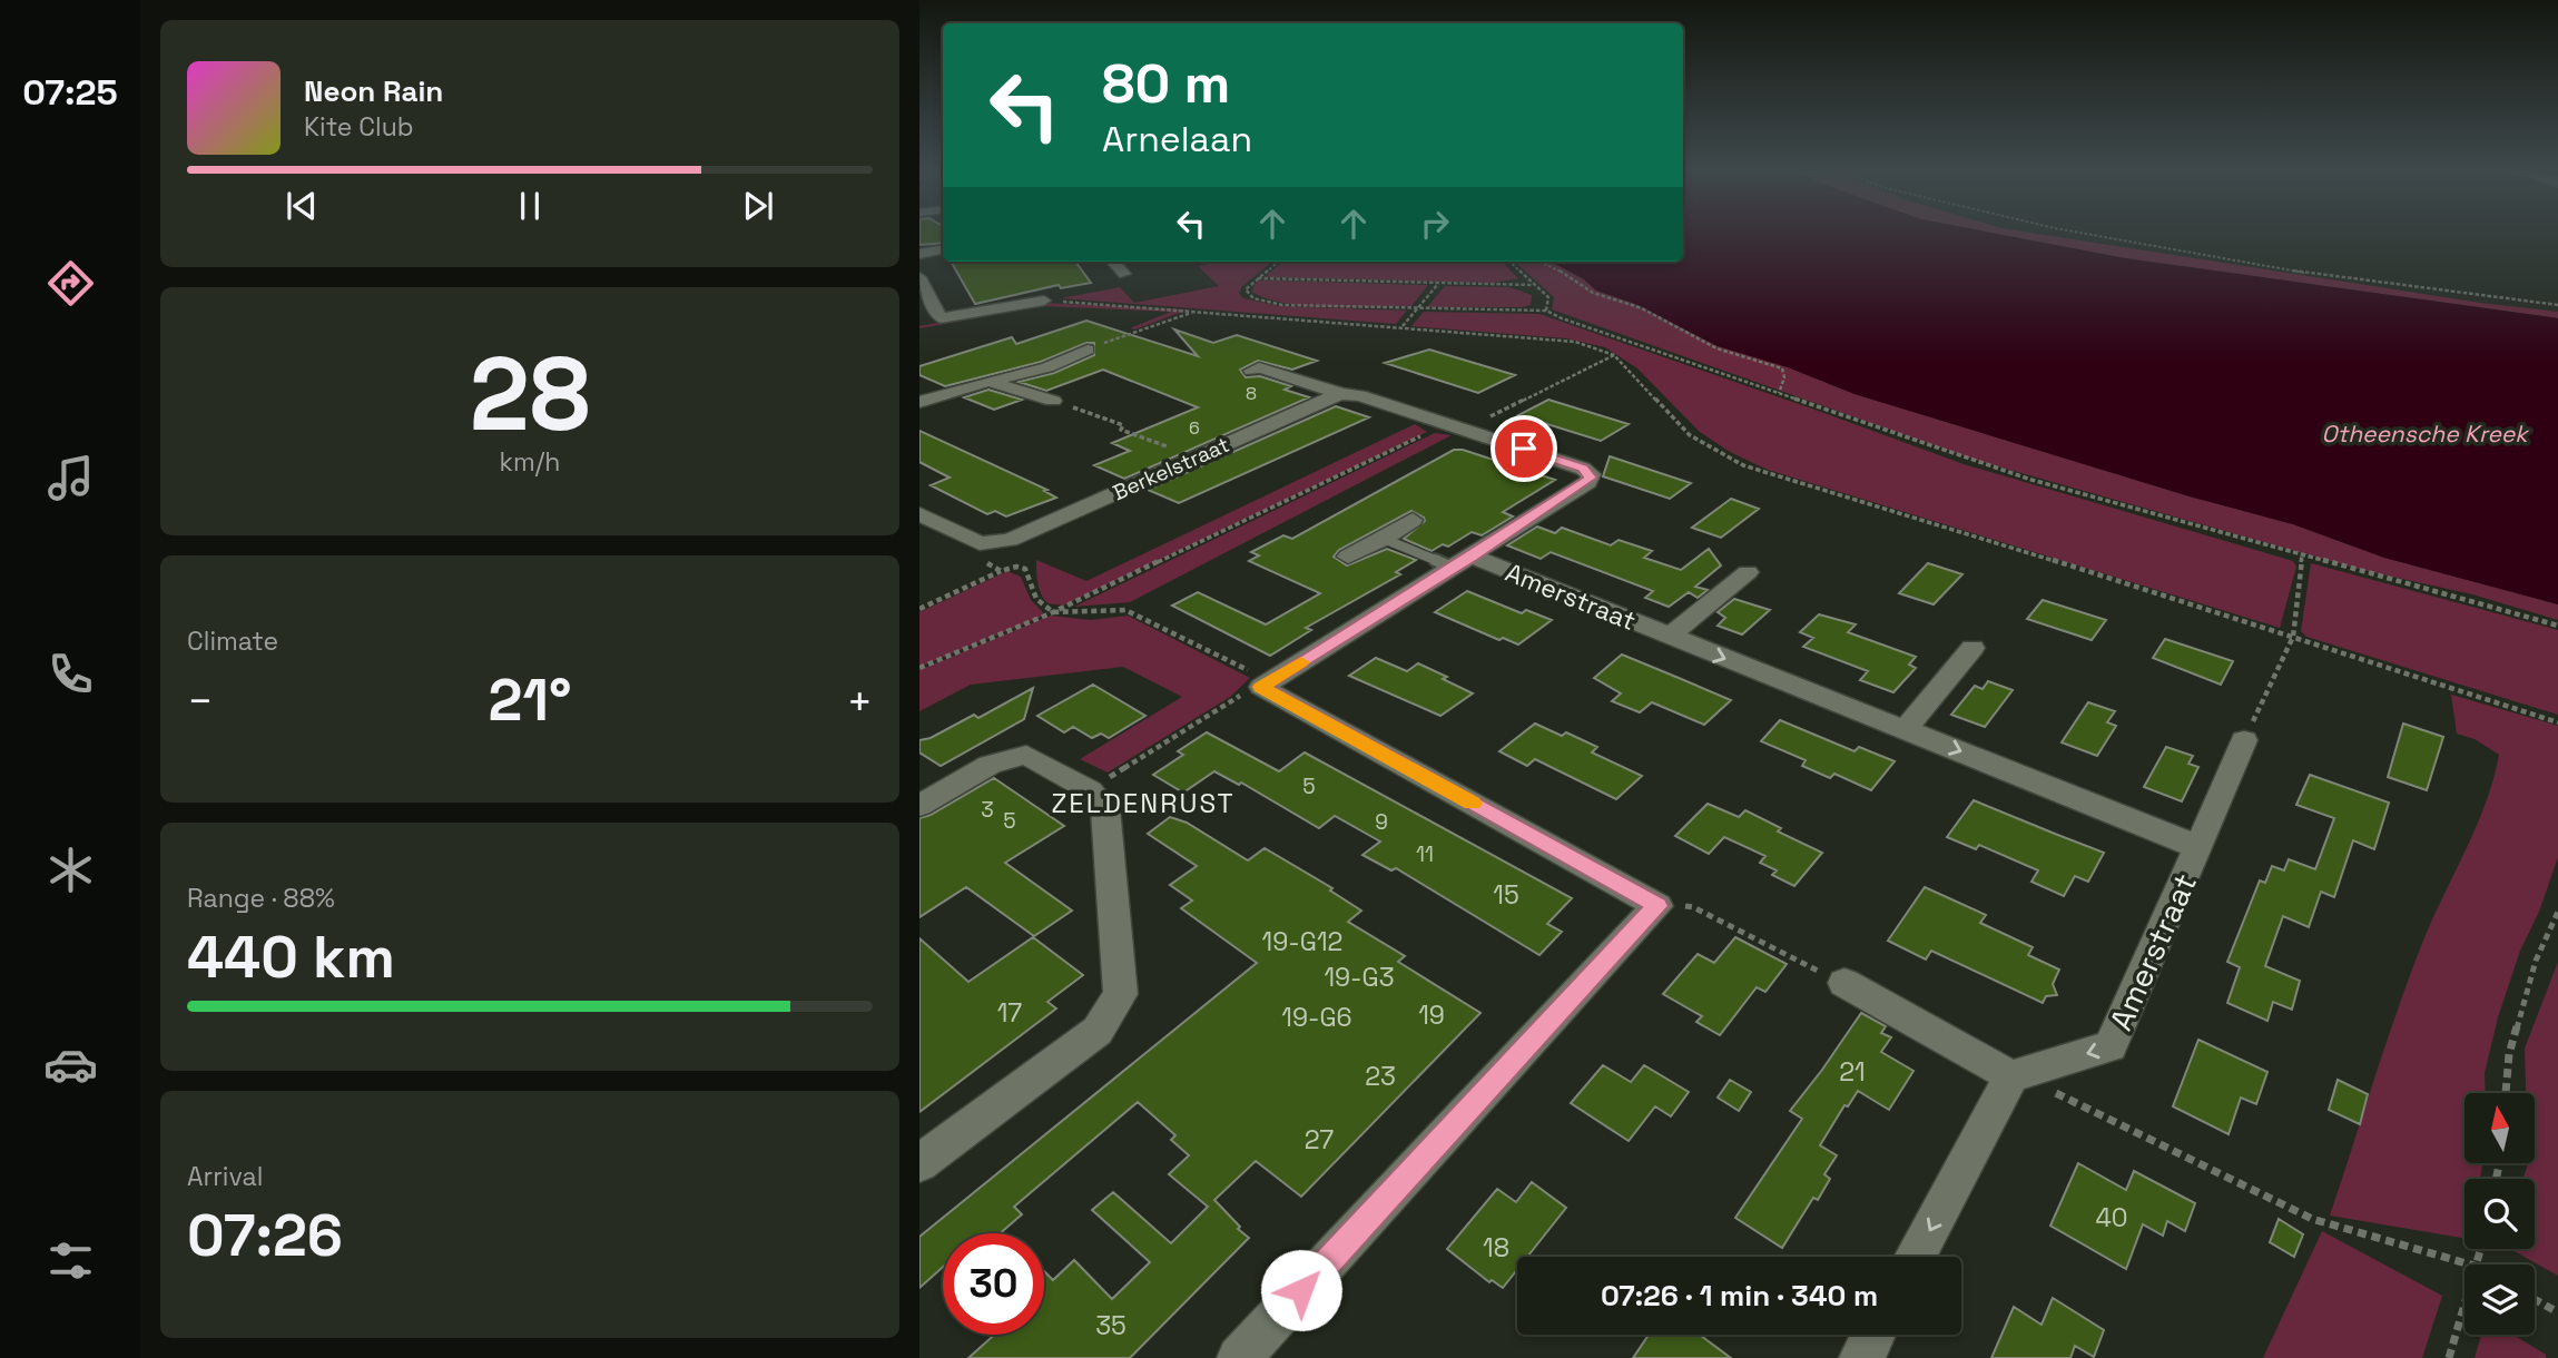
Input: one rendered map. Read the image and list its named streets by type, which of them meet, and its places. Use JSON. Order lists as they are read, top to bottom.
{
  "streets": {
    "street": ["Berkelstraat", "Amerstraat"]
  },
  "districts": ["ZELDENRUST"],
  "water": ["Otheensche Kreek"],
  "house_numbers": [
    "8",
    "6",
    "5",
    "3",
    "5",
    "9",
    "11",
    "15",
    "19-G12",
    "19-G3",
    "17",
    "19",
    "19-G6",
    "21",
    "23",
    "27",
    "40",
    "18",
    "35"
  ],
  "north": "top",
  "page": {
    "tabs": "07:25",
    "turn": ["80 m", "Arnelaan"],
    "song": ["Neon Rain", "Kite Club"],
    "tile": [
      ["28", "km/h"],
      "Climate",
      ["Range · 88%", "440 km"],
      ["Arrival", "07:26"]
    ],
    "heat": ["−", "21°", "+"],
    "limit": "30",
    "trip": "07:26 · 1 min · 340 m"
  }
}
